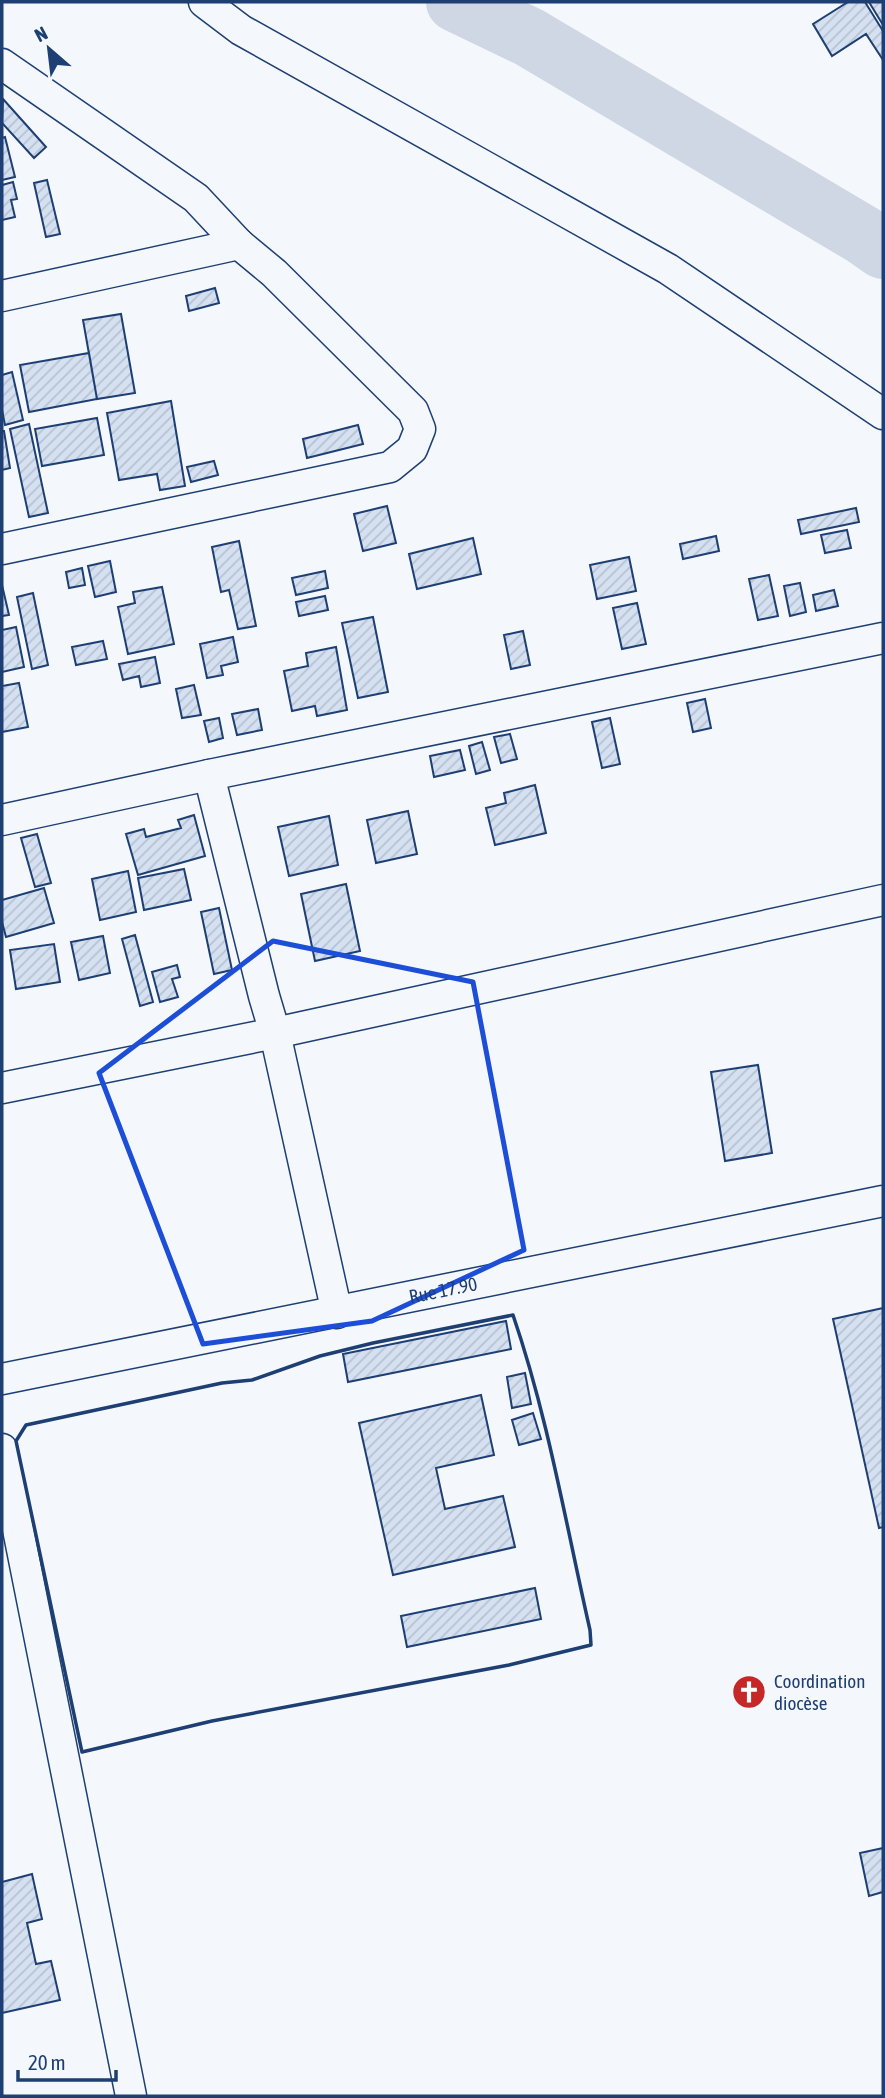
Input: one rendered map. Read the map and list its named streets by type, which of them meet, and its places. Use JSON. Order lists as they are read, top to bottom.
{
  "streets": {
    "street": ["Rue 17.90"]
  },
  "places": {
    "church": ["Coordination diocèse"]
  },
  "scale_bar": "20 m",
  "north": "top left"
}
